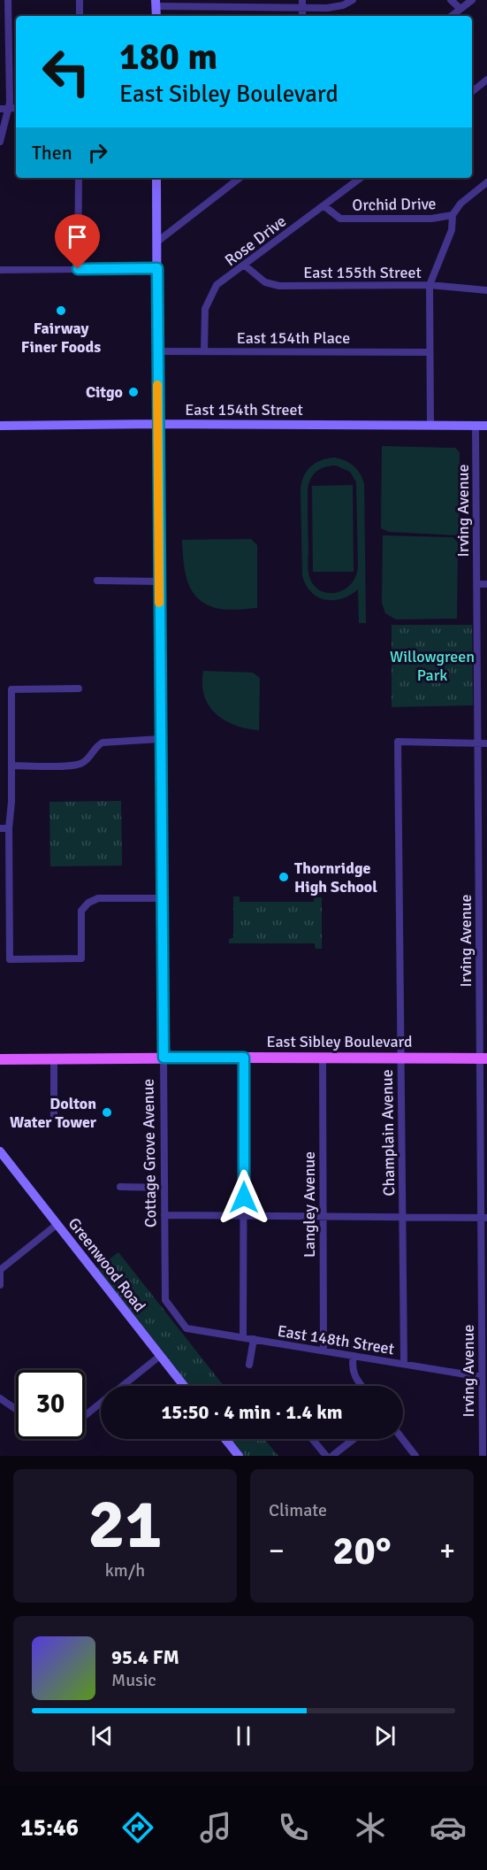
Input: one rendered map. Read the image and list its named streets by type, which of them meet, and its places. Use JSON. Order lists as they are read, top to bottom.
{
  "streets": {
    "main road": [
      "East 154th Street",
      "East Sibley Boulevard",
      "Cottage Grove Avenue",
      "Greenwood Road"
    ],
    "street": [
      "Orchid Drive",
      "Rose Drive",
      "East 155th Street",
      "East 154th Place",
      "Irving Avenue",
      "Champlain Avenue",
      "Langley Avenue",
      "East 148th Street"
    ]
  },
  "crossings": [
    ["Orchid Drive", "Rose Drive"],
    ["Rose Drive", "East 155th Street"],
    ["Rose Drive", "East 154th Place"],
    ["East 154th Place", "Cottage Grove Avenue"],
    ["East 154th Street", "Irving Avenue"],
    ["East 154th Street", "Cottage Grove Avenue"],
    ["Irving Avenue", "East Sibley Boulevard"],
    ["Irving Avenue", "Champlain Avenue"],
    ["Irving Avenue", "East 148th Street"],
    ["East Sibley Boulevard", "Champlain Avenue"],
    ["East Sibley Boulevard", "Cottage Grove Avenue"],
    ["East Sibley Boulevard", "Langley Avenue"],
    ["Champlain Avenue", "East 148th Street"],
    ["Cottage Grove Avenue", "East 148th Street"],
    ["Langley Avenue", "East 148th Street"]
  ],
  "parks": ["Willowgreen Park"],
  "places": [
    "Fairway Finer Foods",
    "Citgo",
    "Thornridge High School",
    "Dolton Water Tower"
  ],
  "page": {
    "turn": ["180 m", "East Sibley Boulevard"],
    "then": "Then",
    "limit": "30",
    "trip": "15:50 · 4 min · 1.4 km",
    "tile": [
      ["21", "km/h"],
      "Climate"
    ],
    "heat": ["−", "20°", "+"],
    "song": ["95.4 FM", "Music"],
    "tabs": "15:46"
  }
}
